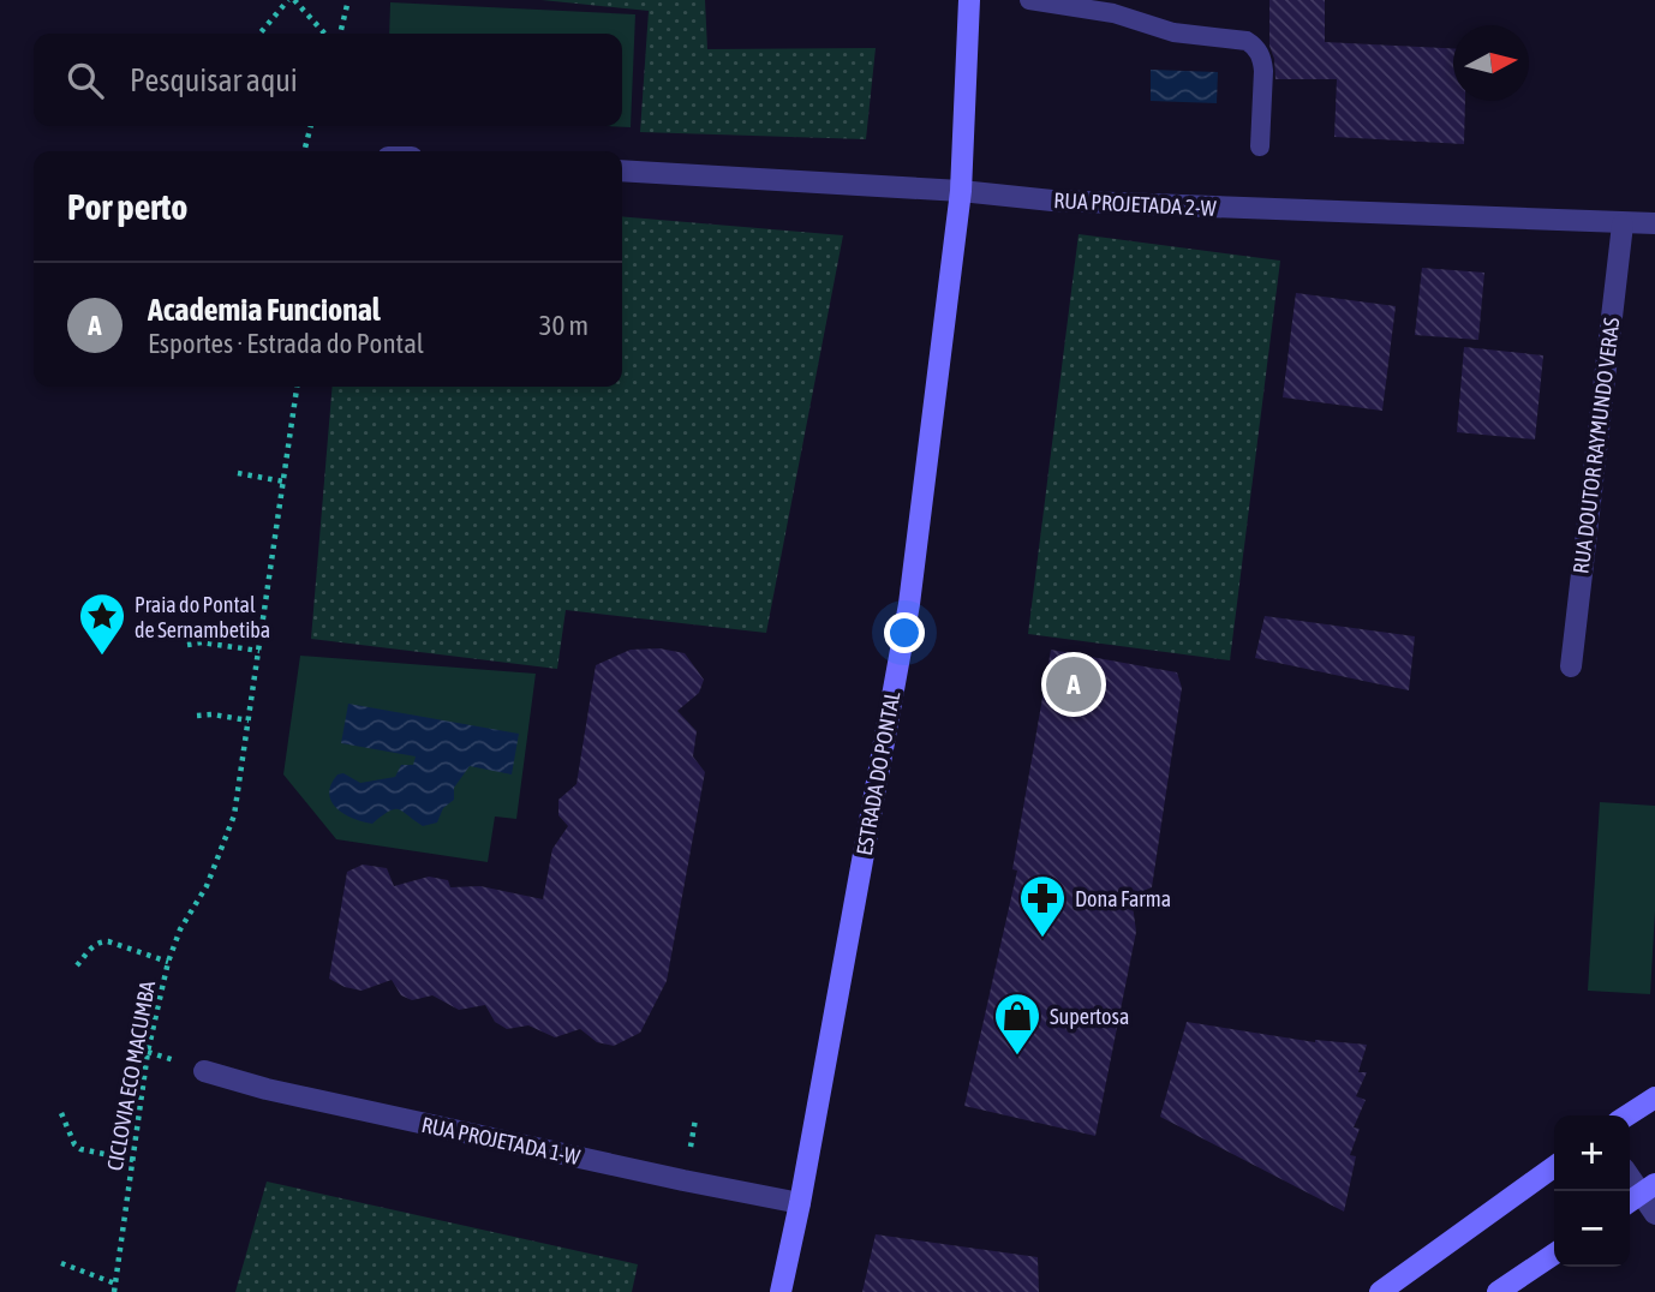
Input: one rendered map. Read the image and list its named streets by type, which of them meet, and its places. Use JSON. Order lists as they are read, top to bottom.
{
  "streets": {
    "main road": ["ESTRADA DO PONTAL"],
    "street": ["RUA PROJETADA 2-W", "RUA DOUTOR RAYMUNDO VERAS", "RUA PROJETADA 1-W"],
    "path": ["CICLOVIA ECO MACUMBA"]
  },
  "crossings": [
    ["RUA PROJETADA 2-W", "RUA DOUTOR RAYMUNDO VERAS"],
    ["RUA PROJETADA 2-W", "ESTRADA DO PONTAL"],
    ["ESTRADA DO PONTAL", "RUA PROJETADA 1-W"]
  ],
  "places": {
    "place": ["Praia do Pontal de Sernambetiba"],
    "pharmacy": ["Dona Farma"],
    "shop": ["Supertosa"]
  },
  "north": "right",
  "page": {
    "search": "Pesquisar aqui",
    "heading": "Por perto",
    "list": [
      {
        "mark": "A",
        "name": "Academia Funcional",
        "note": "Esportes · Estrada do Pontal",
        "value": "30 m"
      }
    ],
    "pins": "A",
    "map_buttons": ["+", "−"]
  }
}
